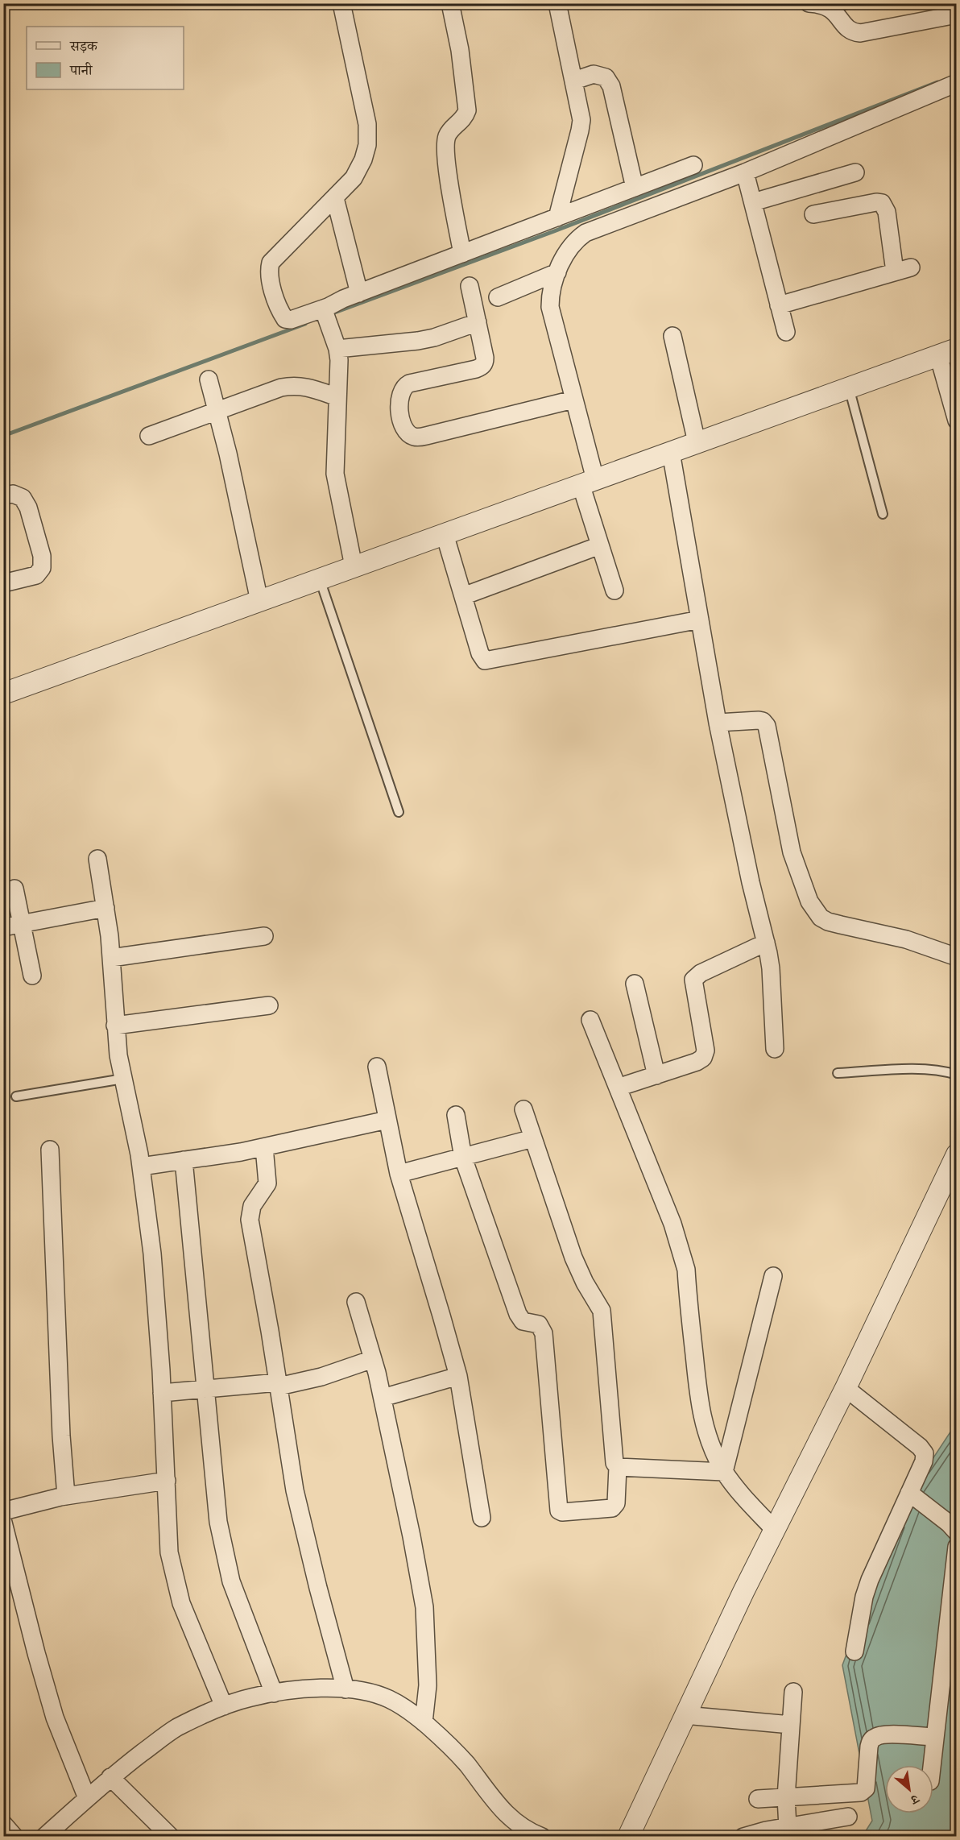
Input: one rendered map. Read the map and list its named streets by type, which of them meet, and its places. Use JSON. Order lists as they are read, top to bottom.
{
  "legend": ["सड़क", "पानी"],
  "north": "bottom right"
}
